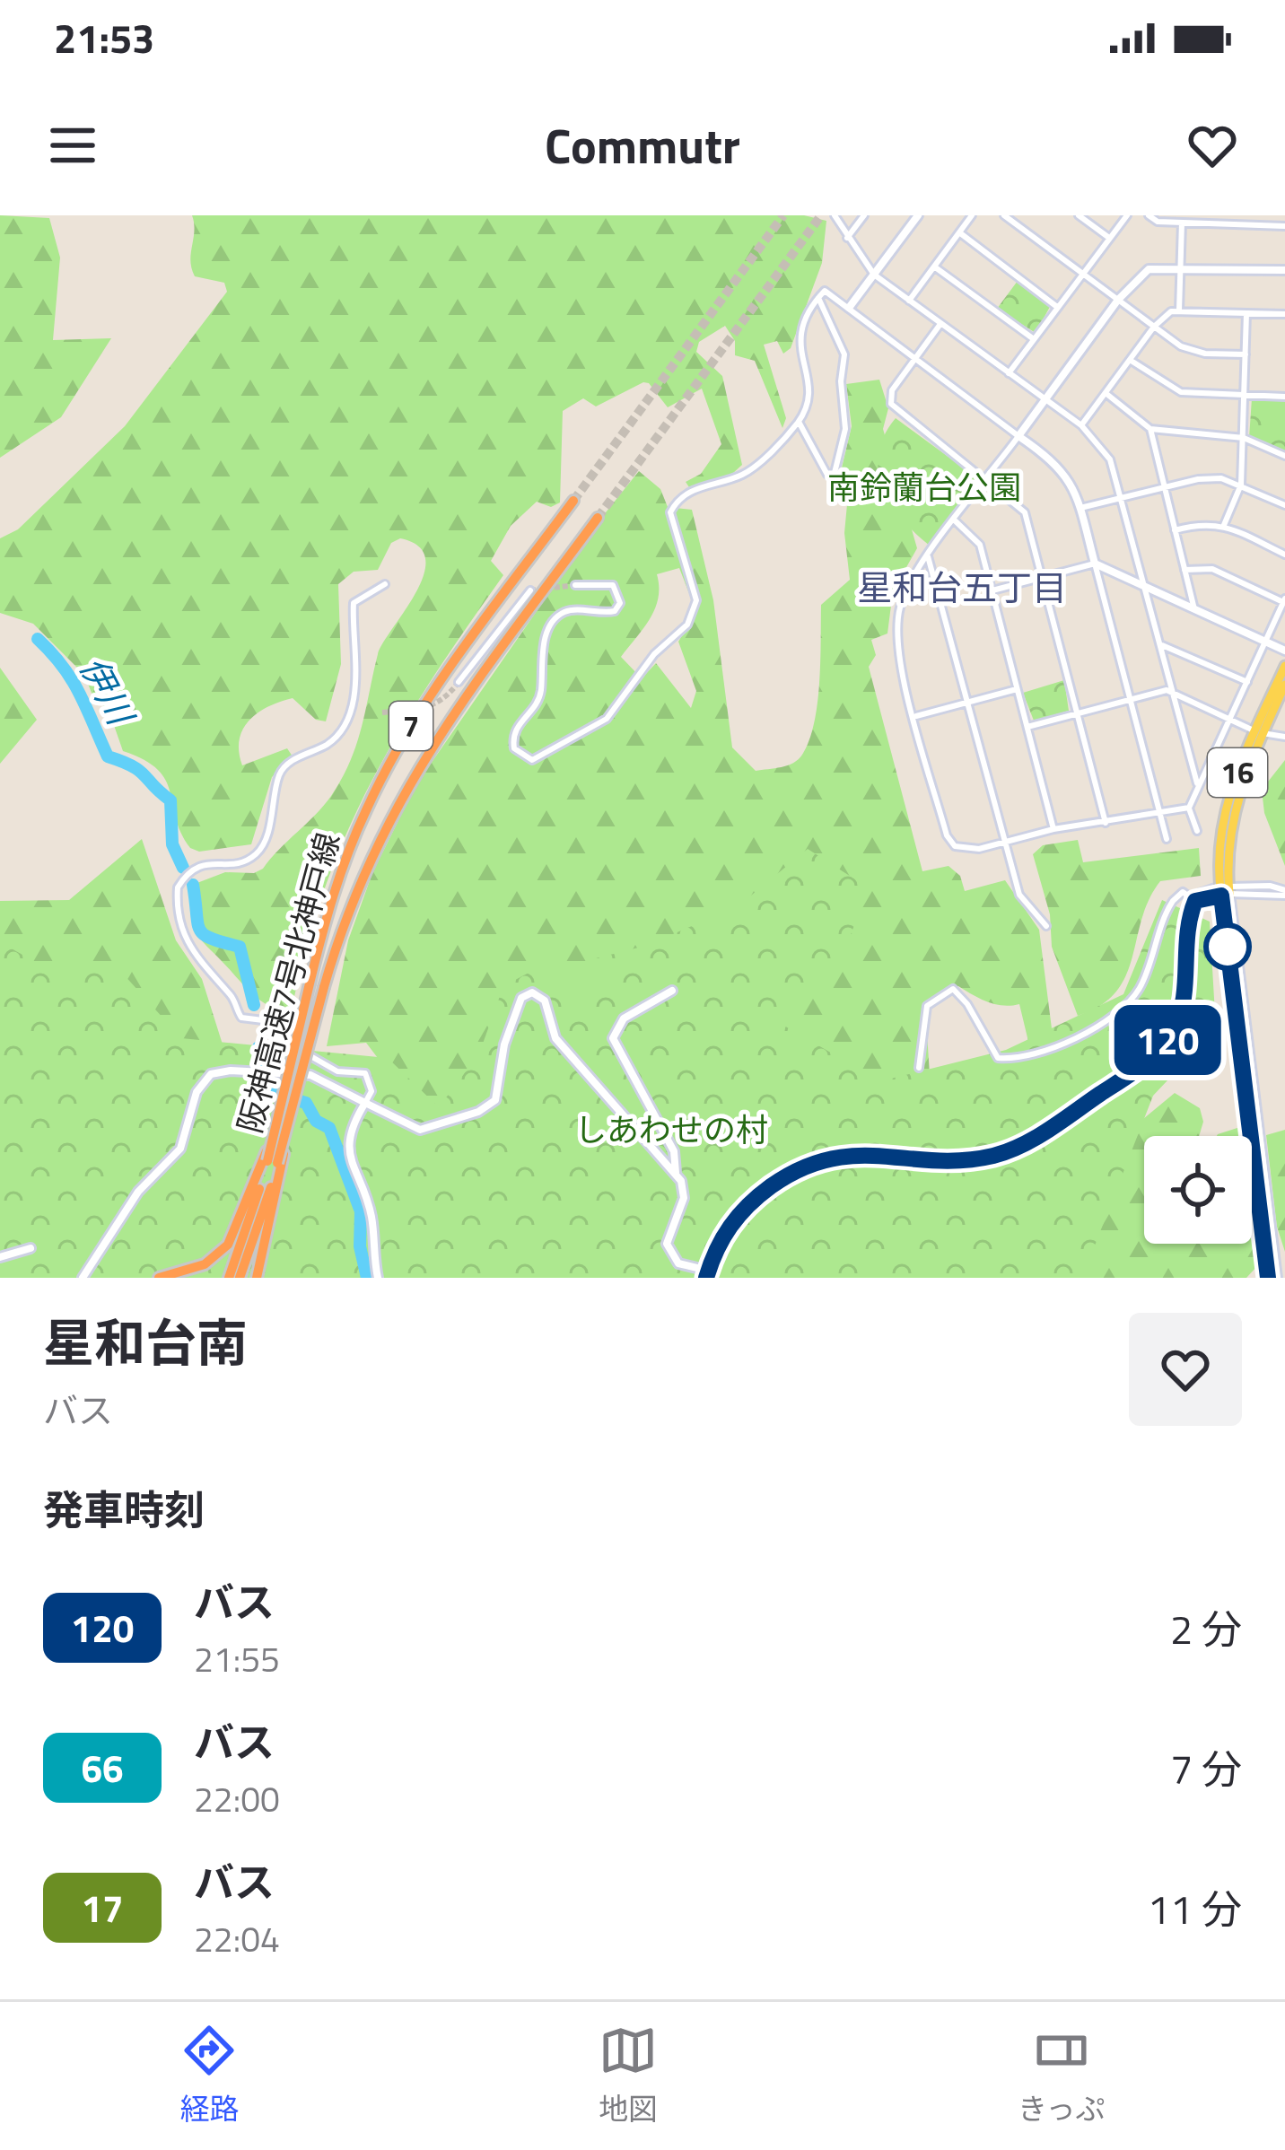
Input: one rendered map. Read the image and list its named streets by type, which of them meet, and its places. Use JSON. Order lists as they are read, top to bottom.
{
  "streets": {
    "highway": ["7", "阪神高速7号北神戸線"],
    "main road": ["16"]
  },
  "crossings": [
    ["7", "阪神高速7号北神戸線"]
  ],
  "districts": ["星和台五丁目"],
  "water": ["伊川"],
  "parks": ["南鈴蘭台公園", "しあわせの村"],
  "lines": ["bus line 120"],
  "page": {
    "status": "21:53",
    "header": "Commutr",
    "on_map": "120",
    "heading": [
      ["星和台南", "バス"],
      "発車時刻"
    ],
    "list": [
      {
        "mark": "120",
        "name": "バス",
        "note": "21:55",
        "value": "2 分"
      },
      {
        "mark": "66",
        "name": "バス",
        "note": "22:00",
        "value": "7 分"
      },
      {
        "mark": "17",
        "name": "バス",
        "note": "22:04",
        "value": "11 分"
      }
    ],
    "tabs": ["経路", "地図", "きっぷ"]
  }
}
